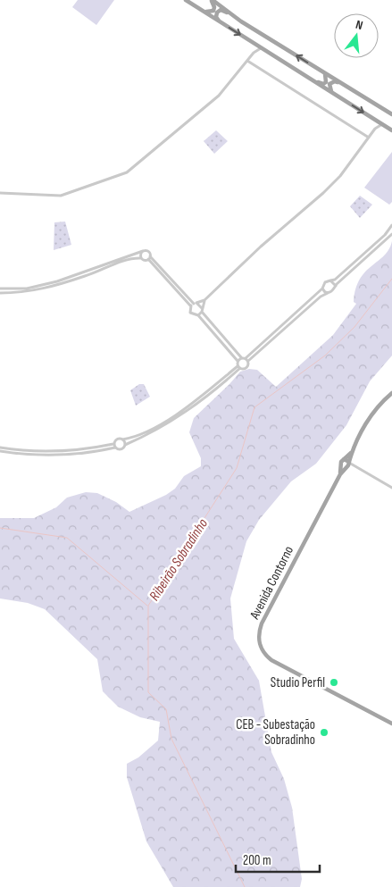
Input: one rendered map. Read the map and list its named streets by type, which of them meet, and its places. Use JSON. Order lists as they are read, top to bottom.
{
  "streets": {
    "main road": ["Avenida Contorno"]
  },
  "water": ["Ribeirão Sobradinho"],
  "places": ["Studio Perfil", "CEB - Subestação Sobradinho"],
  "scale_bar": "200 m",
  "north": "top"
}
